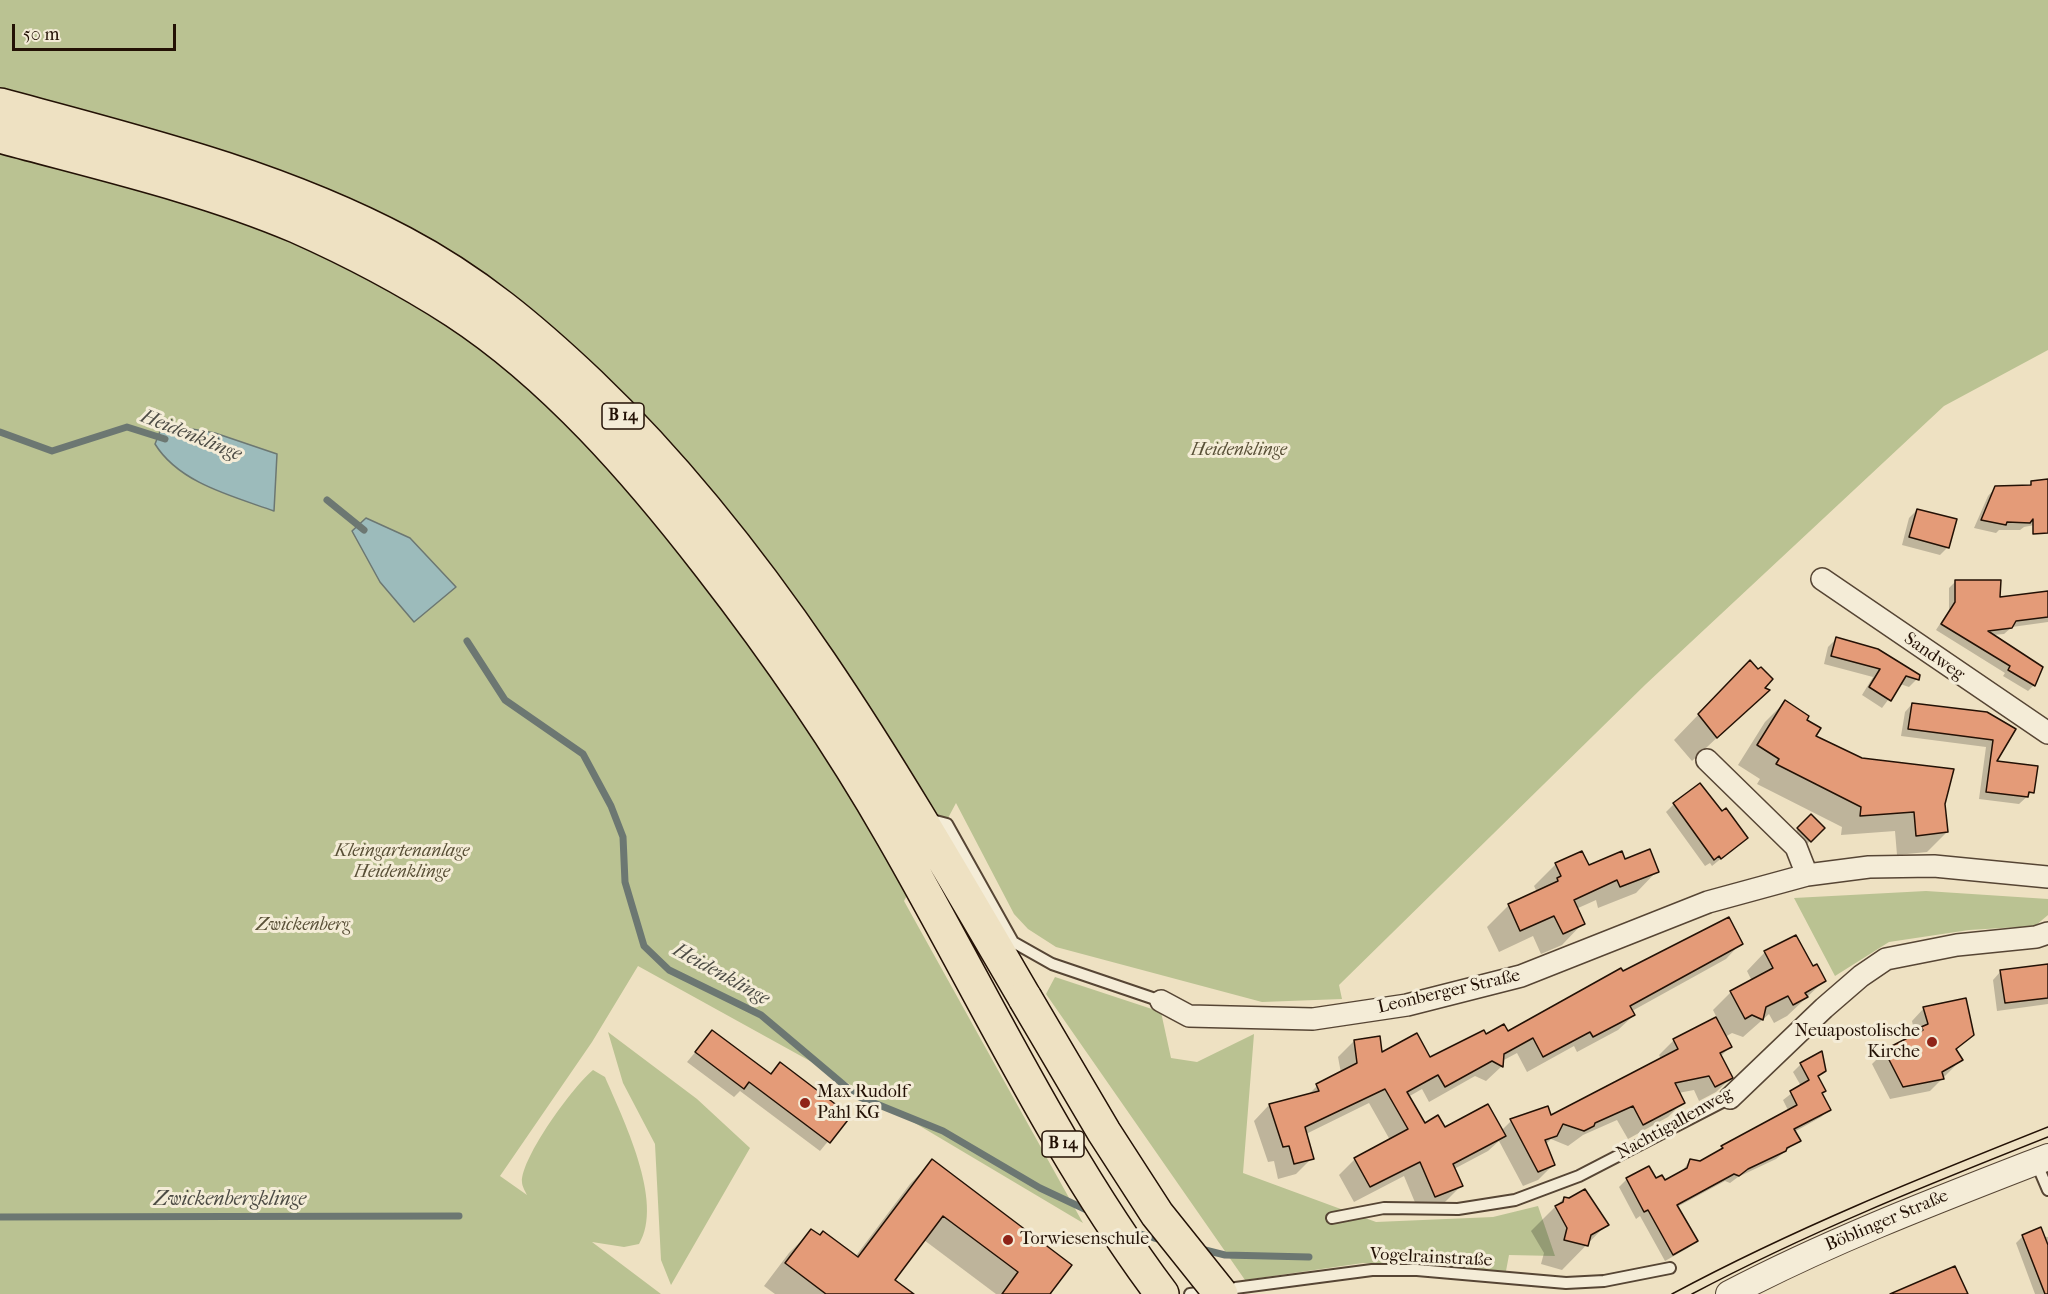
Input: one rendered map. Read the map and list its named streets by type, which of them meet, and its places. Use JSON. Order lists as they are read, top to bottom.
{
  "streets": {
    "highway": ["B 14"],
    "street": [
      "Sandweg",
      "Leonberger Straße",
      "Nachtigallenweg",
      "Böblinger Straße"
    ],
    "lane": ["Vogelrainstraße"]
  },
  "crossings": [
    ["B 14", "Leonberger Straße"]
  ],
  "water": ["Heidenklinge", "Zwickenbergklinge"],
  "parks": ["Heidenklinge", "Kleingartenanlage Heidenklinge", "Zwickenberg"],
  "places": ["Neuapostolische Kirche", "Max Rudolf Pahl KG", "Torwiesenschule"],
  "scale_bar": "50 m"
}
